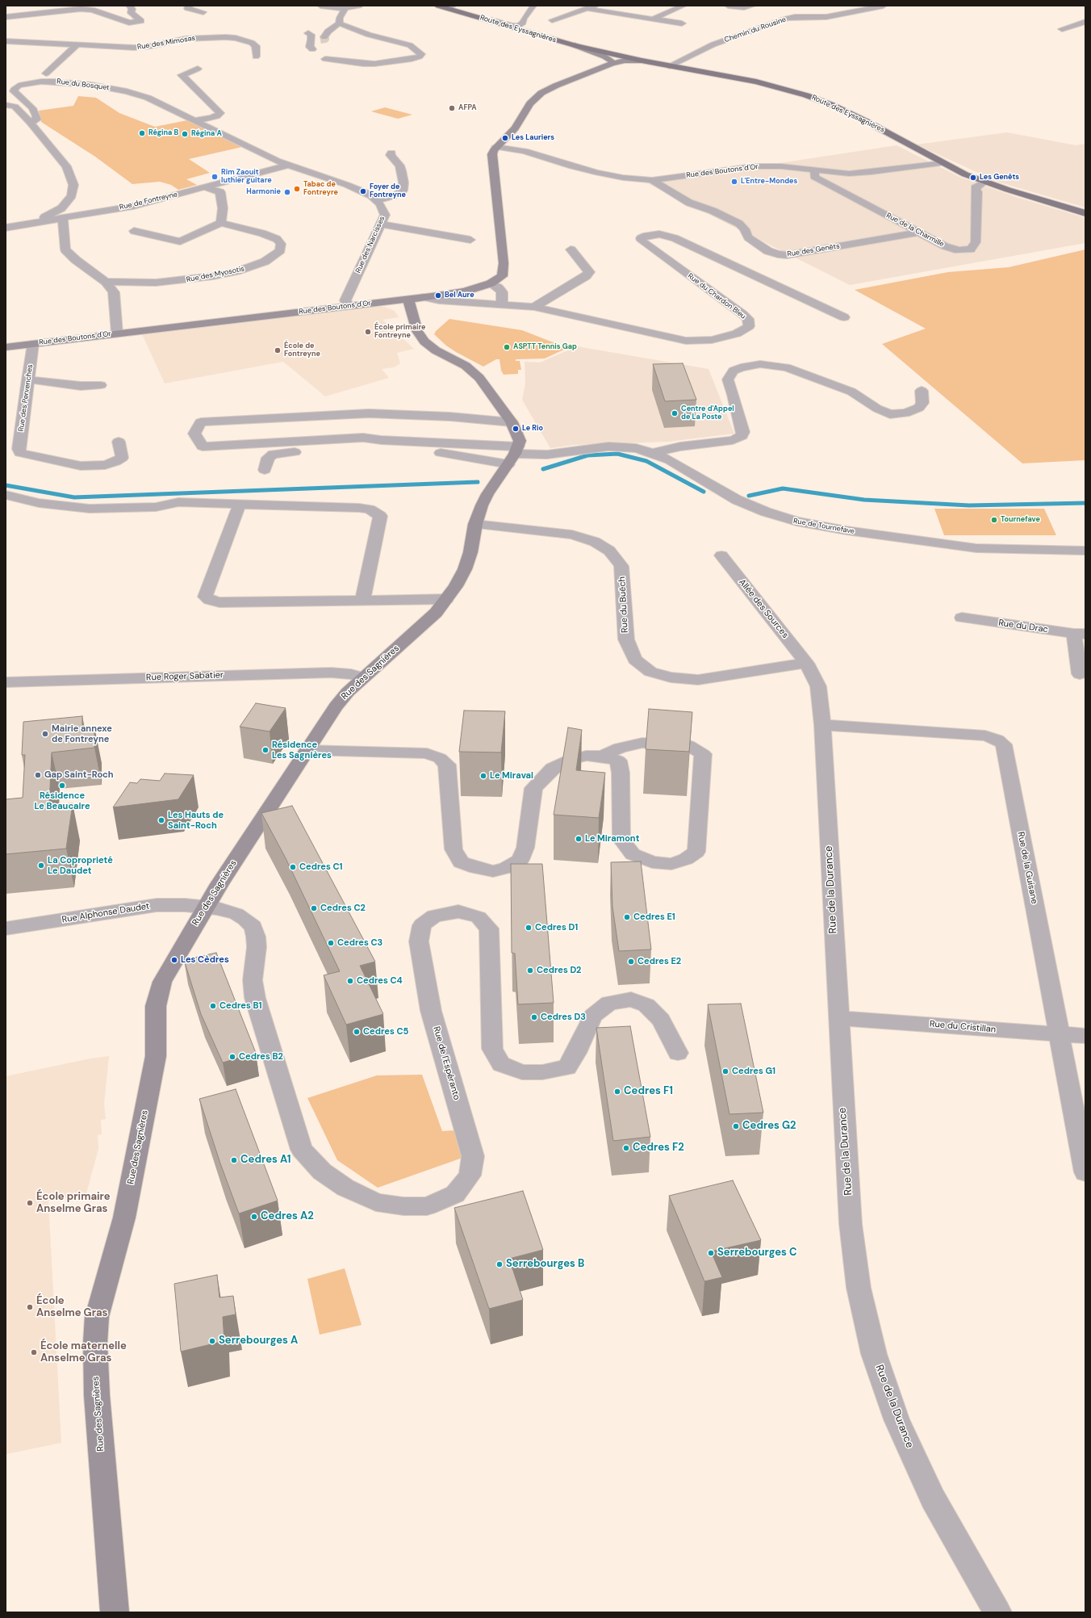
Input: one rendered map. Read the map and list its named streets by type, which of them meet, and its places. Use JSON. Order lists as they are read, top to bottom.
{
  "streets": {
    "main road": ["Route des Eyssagnières", "Rue des Boutons d'Or", "Rue des Sagnières"],
    "street": [
      "Chemin du Rousine",
      "Rue des Mimosas",
      "Rue du Bosquet",
      "Rue de Fontreyne",
      "Rue de la Charmille",
      "Rue des Narcisses",
      "Rue des Genêts",
      "Rue des Myosotis",
      "Rue du Chardon Bleu",
      "Rue des Pervenches",
      "Rue de Tournefave",
      "Rue du Buëch",
      "Allée des Sources",
      "Rue du Drac",
      "Rue Roger Sabatier",
      "Rue de la Guisane",
      "Rue de la Durance",
      "Rue Alphonse Daudet",
      "Rue du Cristillan",
      "Rue de l'Espéranto"
    ]
  },
  "crossings": [
    ["Route des Eyssagnières", "Chemin du Rousine"],
    ["Route des Eyssagnières", "Rue des Boutons d'Or"],
    ["Rue du Bosquet", "Rue de Fontreyne"],
    ["Rue du Bosquet", "Rue des Narcisses"],
    ["Rue des Boutons d'Or", "Rue de la Charmille"],
    ["Rue des Boutons d'Or", "Rue des Narcisses"],
    ["Rue des Boutons d'Or", "Rue des Genêts"],
    ["Rue des Boutons d'Or", "Rue du Chardon Bleu"],
    ["Rue des Boutons d'Or", "Rue des Pervenches"],
    ["Rue de Fontreyne", "Rue des Narcisses"],
    ["Rue de la Charmille", "Rue des Genêts"],
    ["Rue de Tournefave", "Rue des Sagnières"],
    ["Rue du Buëch", "Allée des Sources"],
    ["Rue du Buëch", "Rue des Sagnières"],
    ["Rue du Buëch", "Rue de la Durance"],
    ["Allée des Sources", "Rue de la Durance"],
    ["Rue des Sagnières", "Rue Roger Sabatier"],
    ["Rue des Sagnières", "Rue Alphonse Daudet"],
    ["Rue des Sagnières", "Rue de l'Espéranto"],
    ["Rue de la Guisane", "Rue de la Durance"],
    ["Rue de la Guisane", "Rue du Cristillan"],
    ["Rue de la Durance", "Rue du Cristillan"],
    ["Rue Alphonse Daudet", "Rue de l'Espéranto"]
  ],
  "places": [
    "AFPA",
    "Régina B",
    "Régina A",
    "Les Lauriers",
    "Rim Zaouit luthier guitare",
    "Les Genêts",
    "L'Entre-Mondes",
    "Tabac de Fontreyre",
    "Foyer de Fontreyne",
    "Harmonie",
    "Bel Aure",
    "École primaire Fontreyne",
    "ASPTT Tennis Gap",
    "École de Fontreyne",
    "Centre d'Appel de La Poste",
    "Le Rio",
    "Tournefave",
    "Mairie annexe de Fontreyne",
    "Résidence Les Sagnières",
    "Gap Saint-Roch",
    "Le Miraval",
    "Résidence Le Beaucaire",
    "Les Hauts de Saint-Roch",
    "Le Miramont",
    "La Coproprieté Le Daudet",
    "Cedres C1",
    "Cedres C2",
    "Cedres E1",
    "Cedres D1",
    "Cedres C3",
    "Les Cèdres",
    "Cedres E2",
    "Cedres D2",
    "Cedres C4",
    "Cedres B1",
    "Cedres D3",
    "Cedres C5",
    "Cedres B2",
    "Cedres G1",
    "Cedres F1",
    "Cedres G2",
    "Cedres F2",
    "Cedres A1",
    "École primaire Anselme Gras",
    "Cedres A2",
    "Serrebourges C",
    "Serrebourges B",
    "École Anselme Gras",
    "Serrebourges A",
    "École maternelle Anselme Gras"
  ]
}
